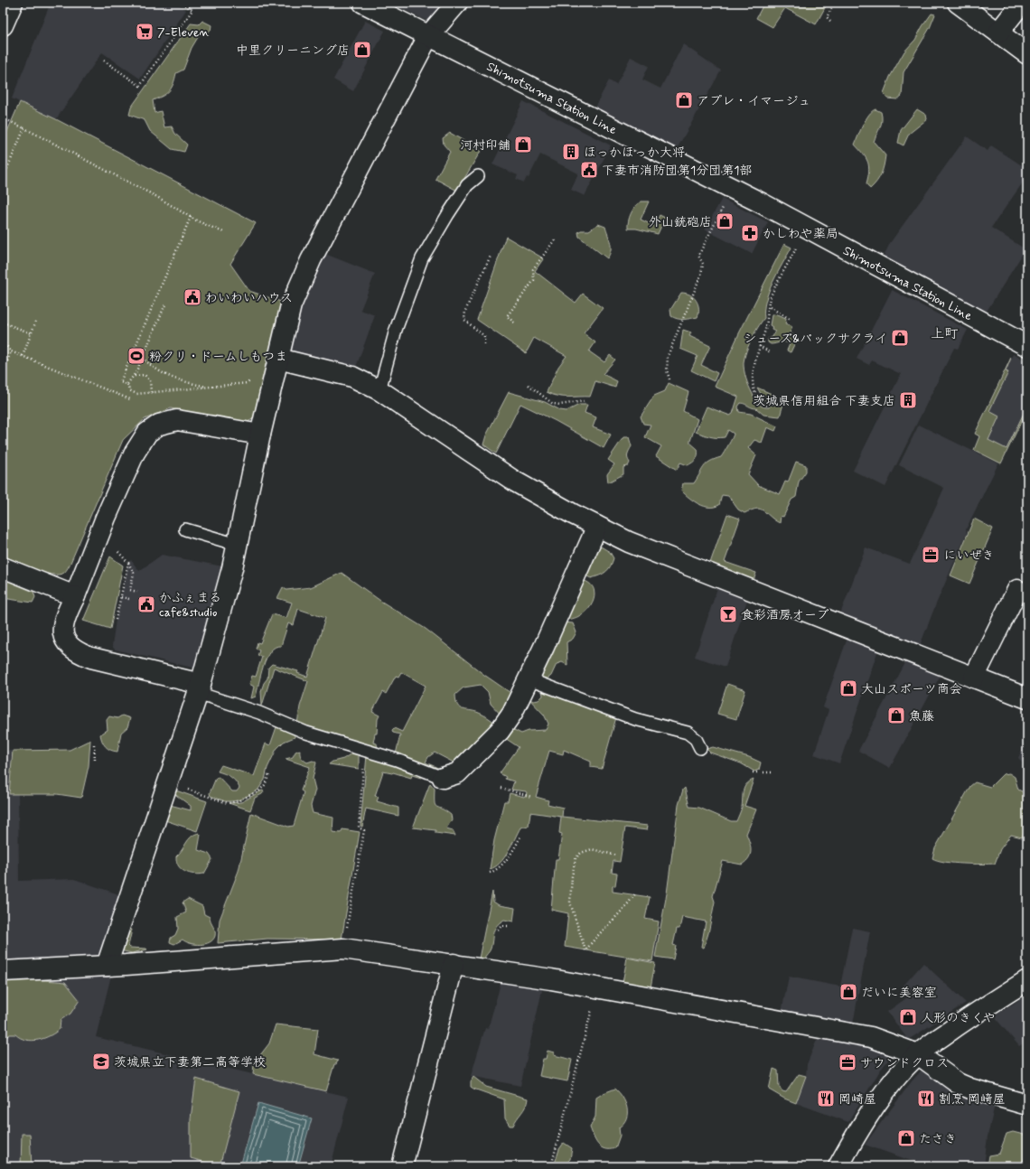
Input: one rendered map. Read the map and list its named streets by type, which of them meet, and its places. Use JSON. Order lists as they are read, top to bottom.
{
  "streets": {
    "main road": ["Shimotsuma Station Line"]
  },
  "districts": ["上町"],
  "places": {
    "supermarket": ["7-Eleven"],
    "shop": [
      "中里クリーニング店",
      "アプレ・イマージュ",
      "河村印舗",
      "外山銃砲店",
      "シューズ&バックサクライ",
      "大山スポーツ商会",
      "魚藤",
      "だいに美容室",
      "人形のきくや",
      "たさき"
    ],
    "building": ["ほっかほっか大将", "茨城県信用組合 下妻支店"],
    "public building": ["下妻市消防団第1分団第1部", "わいわいハウス", "かふぇまる cafe&studio"],
    "pharmacy": ["かしわや薬局"],
    "sports": ["粉クリ・ドームしもつま"],
    "office": ["にいぜき", "サウンドクロス"],
    "bar": ["食彩酒房オーブ"],
    "school or university": ["茨城県立下妻第二高等学校"],
    "restaurant": ["岡崎屋", "割烹 岡﨑屋"]
  }
}
